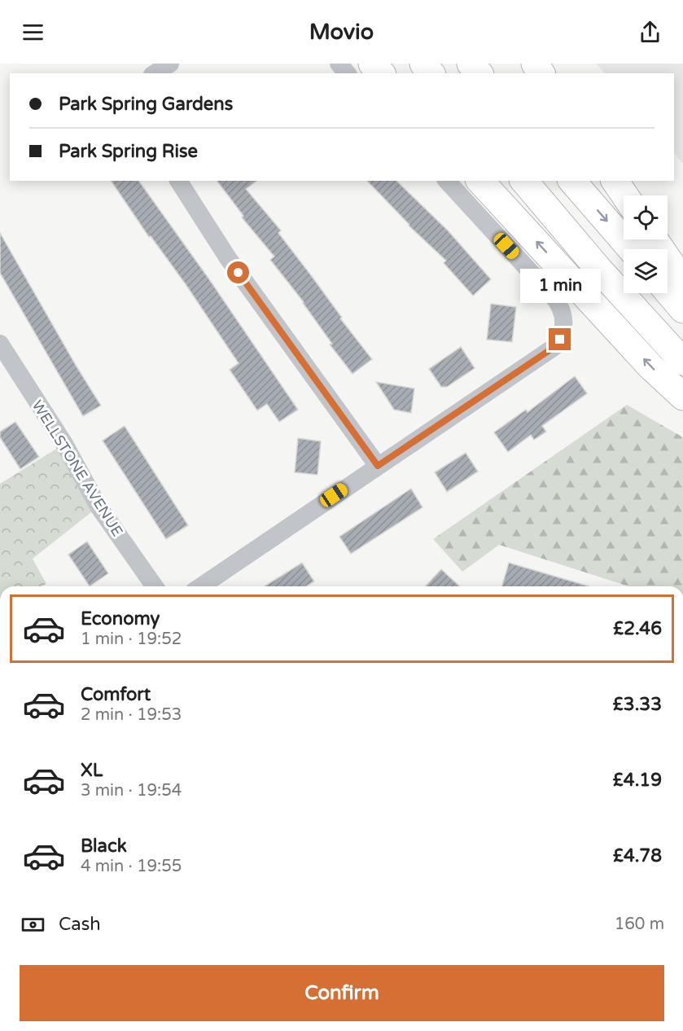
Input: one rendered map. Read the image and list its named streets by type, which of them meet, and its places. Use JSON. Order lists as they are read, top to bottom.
{
  "streets": {
    "street": ["WELLSTONE AVENUE"]
  },
  "page": {
    "header": "Movio",
    "banner": ["Park Spring Gardens", "Park Spring Rise"],
    "bubble": "1 min",
    "list": [
      {
        "name": "Economy",
        "note": "1 min · 19:52",
        "value": "£2.46"
      },
      {
        "name": "Comfort",
        "note": "2 min · 19:53",
        "value": "£3.33"
      },
      {
        "name": "XL",
        "note": "3 min · 19:54",
        "value": "£4.19"
      },
      {
        "name": "Black",
        "note": "4 min · 19:55",
        "value": "£4.78"
      }
    ],
    "pay": ["Cash", "160 m"],
    "buttons": "Confirm"
  }
}
